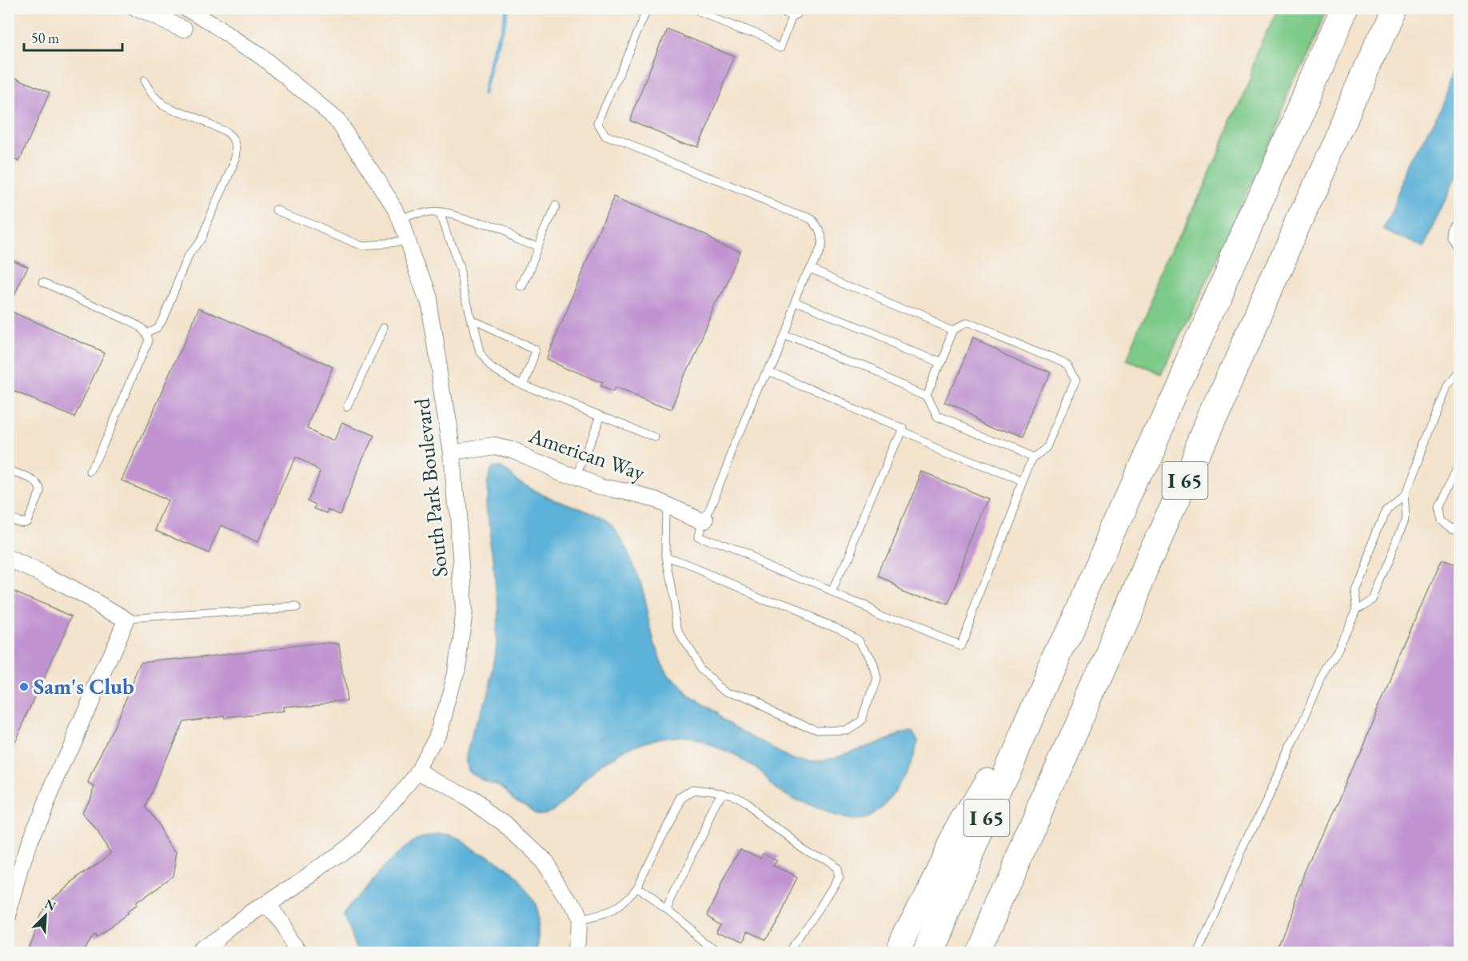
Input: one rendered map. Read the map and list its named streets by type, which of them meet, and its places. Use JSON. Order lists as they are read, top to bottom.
{
  "streets": {
    "highway": ["I 65"],
    "street": ["American Way", "South Park Boulevard"]
  },
  "crossings": [
    ["American Way", "South Park Boulevard"]
  ],
  "places": ["Sam's Club"],
  "scale_bar": "50 m",
  "north": "top right"
}
